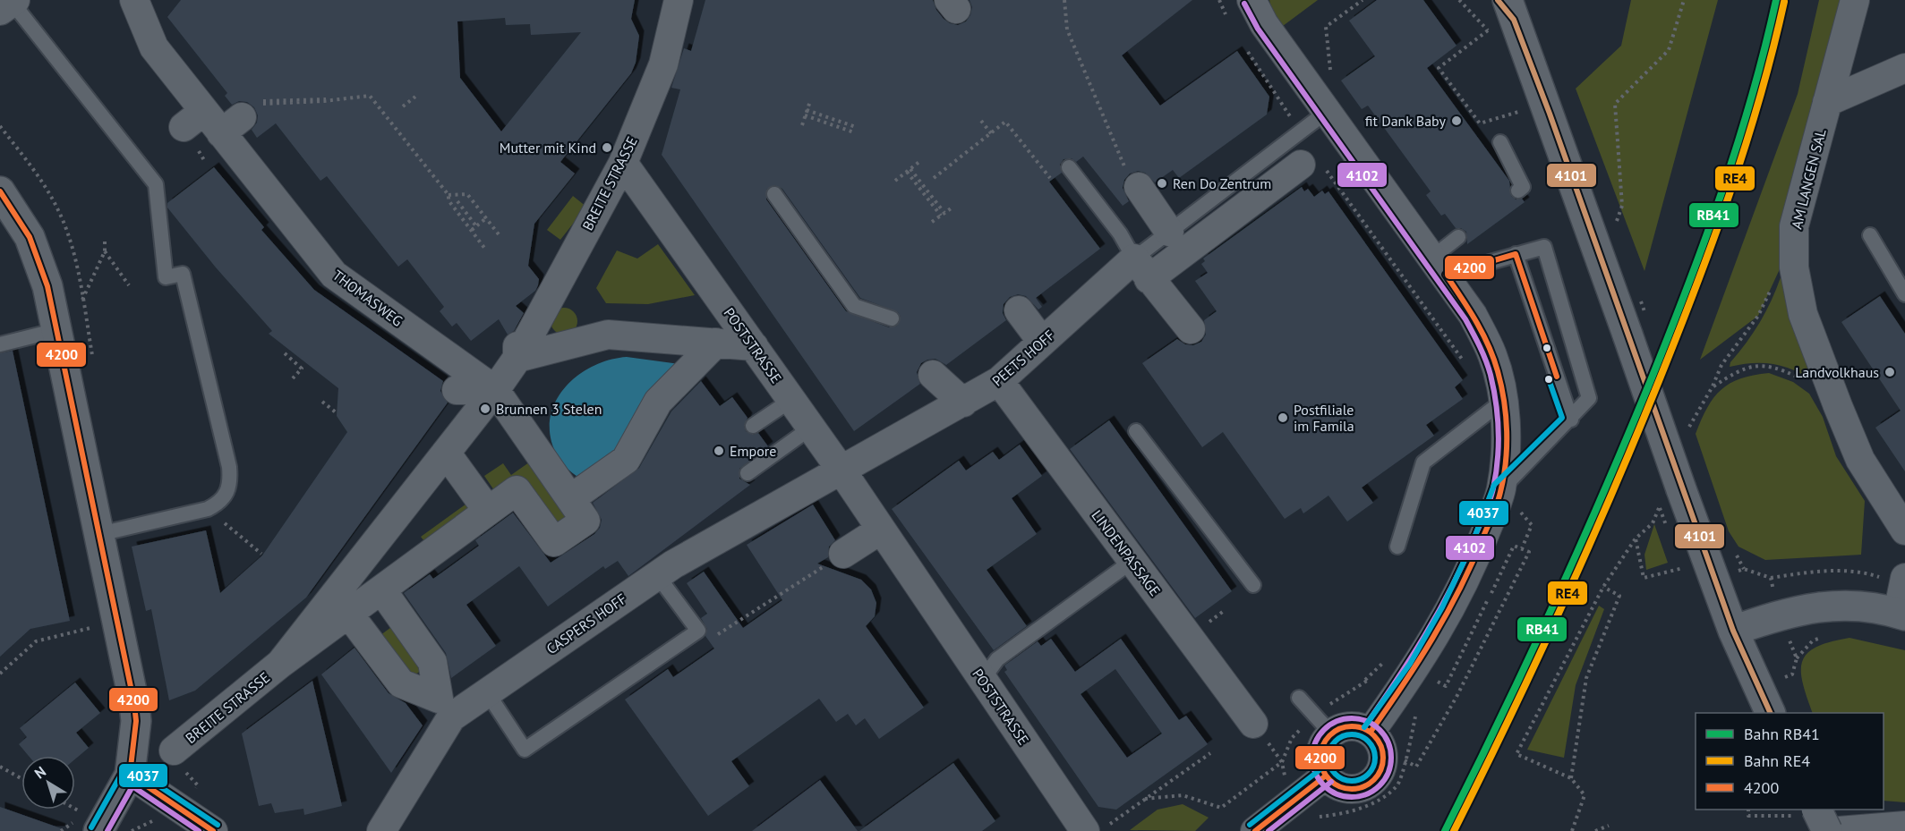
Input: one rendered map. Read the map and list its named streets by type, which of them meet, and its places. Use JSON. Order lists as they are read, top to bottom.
{
  "streets": {
    "street": [
      "AM LANGEN SAL",
      "BREITE STRASSE",
      "THOMASWEG",
      "POSTSTRASSE",
      "PEETS HOFF",
      "LINDENPASSAGE",
      "CASPERS HOFF"
    ]
  },
  "crossings": [
    ["BREITE STRASSE", "THOMASWEG"],
    ["BREITE STRASSE", "POSTSTRASSE"],
    ["POSTSTRASSE", "PEETS HOFF"],
    ["POSTSTRASSE", "CASPERS HOFF"],
    ["PEETS HOFF", "LINDENPASSAGE"],
    ["PEETS HOFF", "CASPERS HOFF"]
  ],
  "places": [
    "fit Dank Baby",
    "Mutter mit Kind",
    "Ren Do Zentrum",
    "Landvolkhaus",
    "Brunnen 3 Stelen",
    "Postfiliale im Famila",
    "Empore"
  ],
  "lines": [
    "rail line RB41",
    "transit line 4101",
    "rail line RE4",
    "transit line 4102",
    "transit line 4200",
    "transit line 4037"
  ],
  "legend": ["Bahn RB41", "Bahn RE4", "4200"],
  "north": "top left"
}
